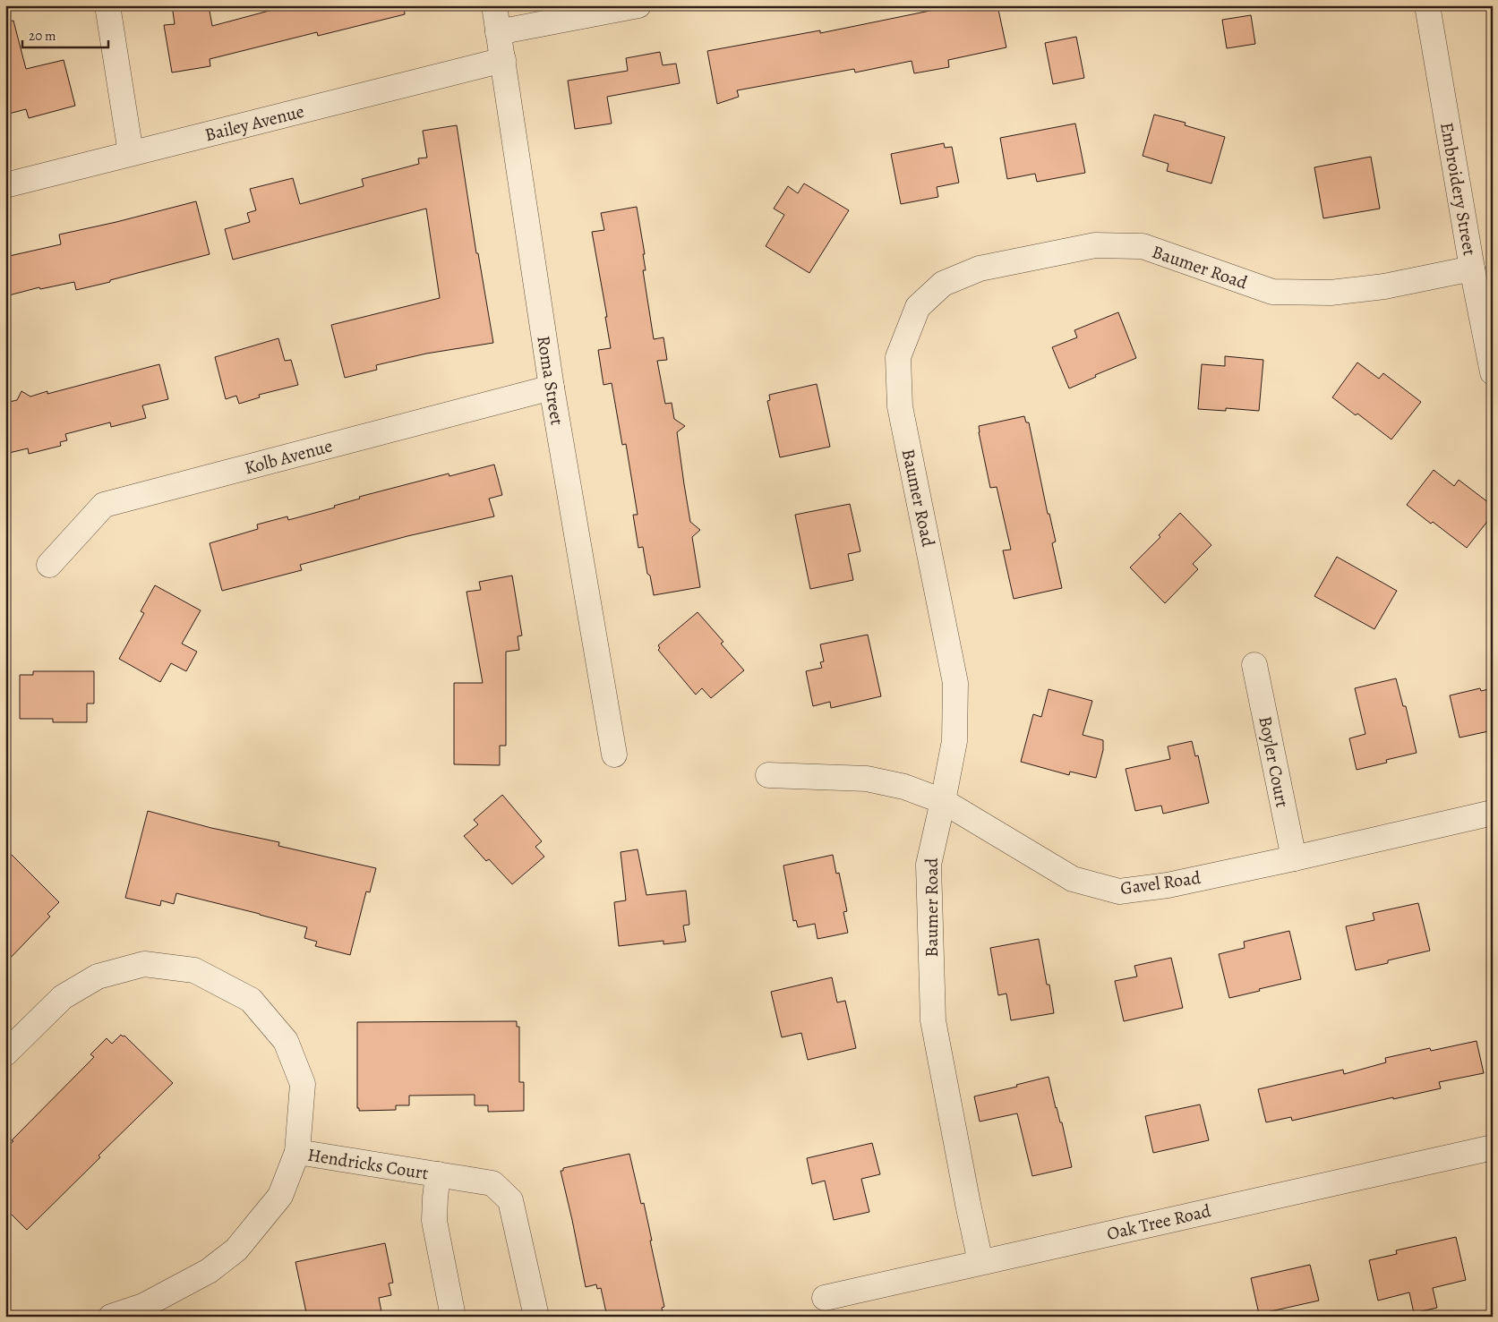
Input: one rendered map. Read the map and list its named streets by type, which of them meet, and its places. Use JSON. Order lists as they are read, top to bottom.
{
  "streets": {
    "street": [
      "Bailey Avenue",
      "Embroidery Street",
      "Baumer Road",
      "Roma Street",
      "Kolb Avenue",
      "Boyler Court",
      "Gavel Road",
      "Hendricks Court",
      "Oak Tree Road"
    ]
  },
  "crossings": [
    ["Bailey Avenue", "Roma Street"],
    ["Embroidery Street", "Baumer Road"],
    ["Baumer Road", "Gavel Road"],
    ["Baumer Road", "Oak Tree Road"],
    ["Roma Street", "Kolb Avenue"],
    ["Boyler Court", "Gavel Road"]
  ],
  "scale_bar": "20 m"
}
